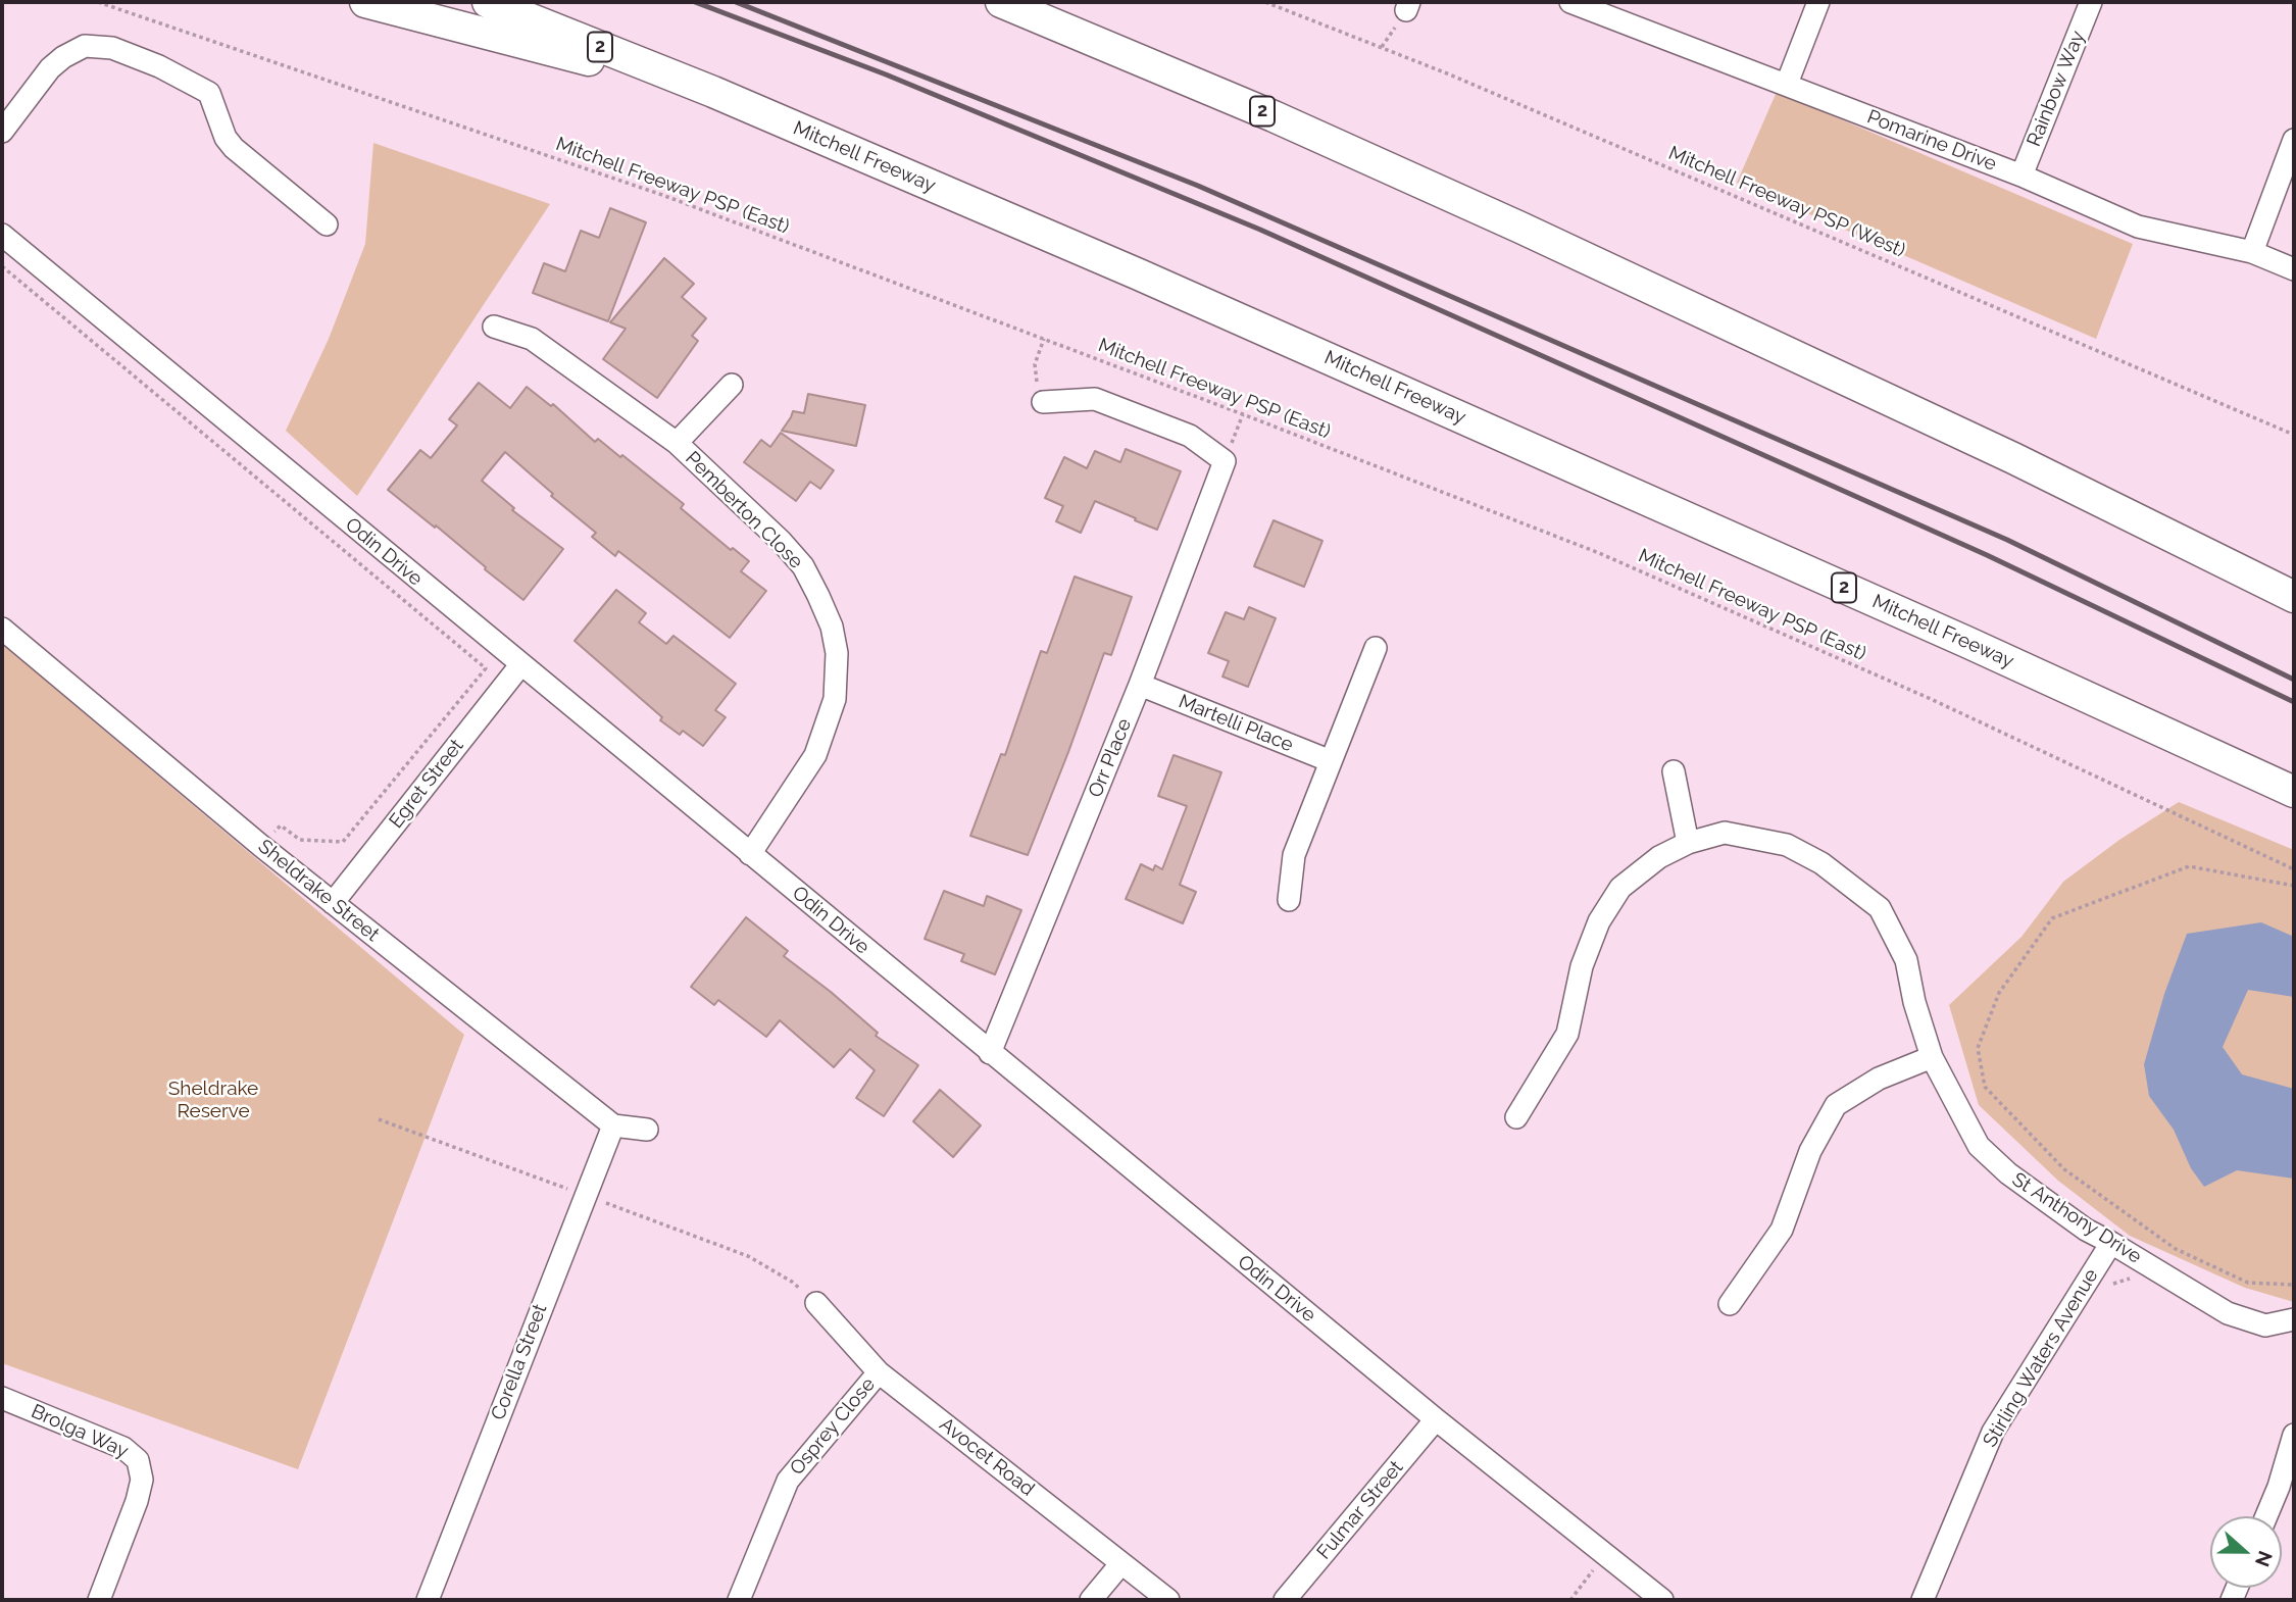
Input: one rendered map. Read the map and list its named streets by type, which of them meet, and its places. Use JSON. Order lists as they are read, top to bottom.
{
  "streets": {
    "highway": ["2", "Mitchell Freeway"],
    "street": [
      "Rainbow Way",
      "Pomarine Drive",
      "Pemberton Close",
      "Odin Drive",
      "Martelli Place",
      "Orr Place",
      "Egret Street",
      "Sheldrake Street",
      "St Anthony Drive",
      "Stirling Waters Avenue",
      "Corella Street",
      "Osprey Close",
      "Brolga Way",
      "Avocet Road",
      "Fulmar Street"
    ],
    "path": ["Mitchell Freeway PSP (East)", "Mitchell Freeway PSP (West)"]
  },
  "crossings": [
    ["Rainbow Way", "Pomarine Drive"],
    ["Pemberton Close", "Odin Drive"],
    ["Odin Drive", "Orr Place"],
    ["Odin Drive", "Egret Street"],
    ["Odin Drive", "Fulmar Street"],
    ["Martelli Place", "Orr Place"],
    ["Egret Street", "Sheldrake Street"],
    ["Sheldrake Street", "Corella Street"],
    ["St Anthony Drive", "Stirling Waters Avenue"],
    ["Osprey Close", "Avocet Road"]
  ],
  "parks": ["Sheldrake Reserve"],
  "north": "right"
}
